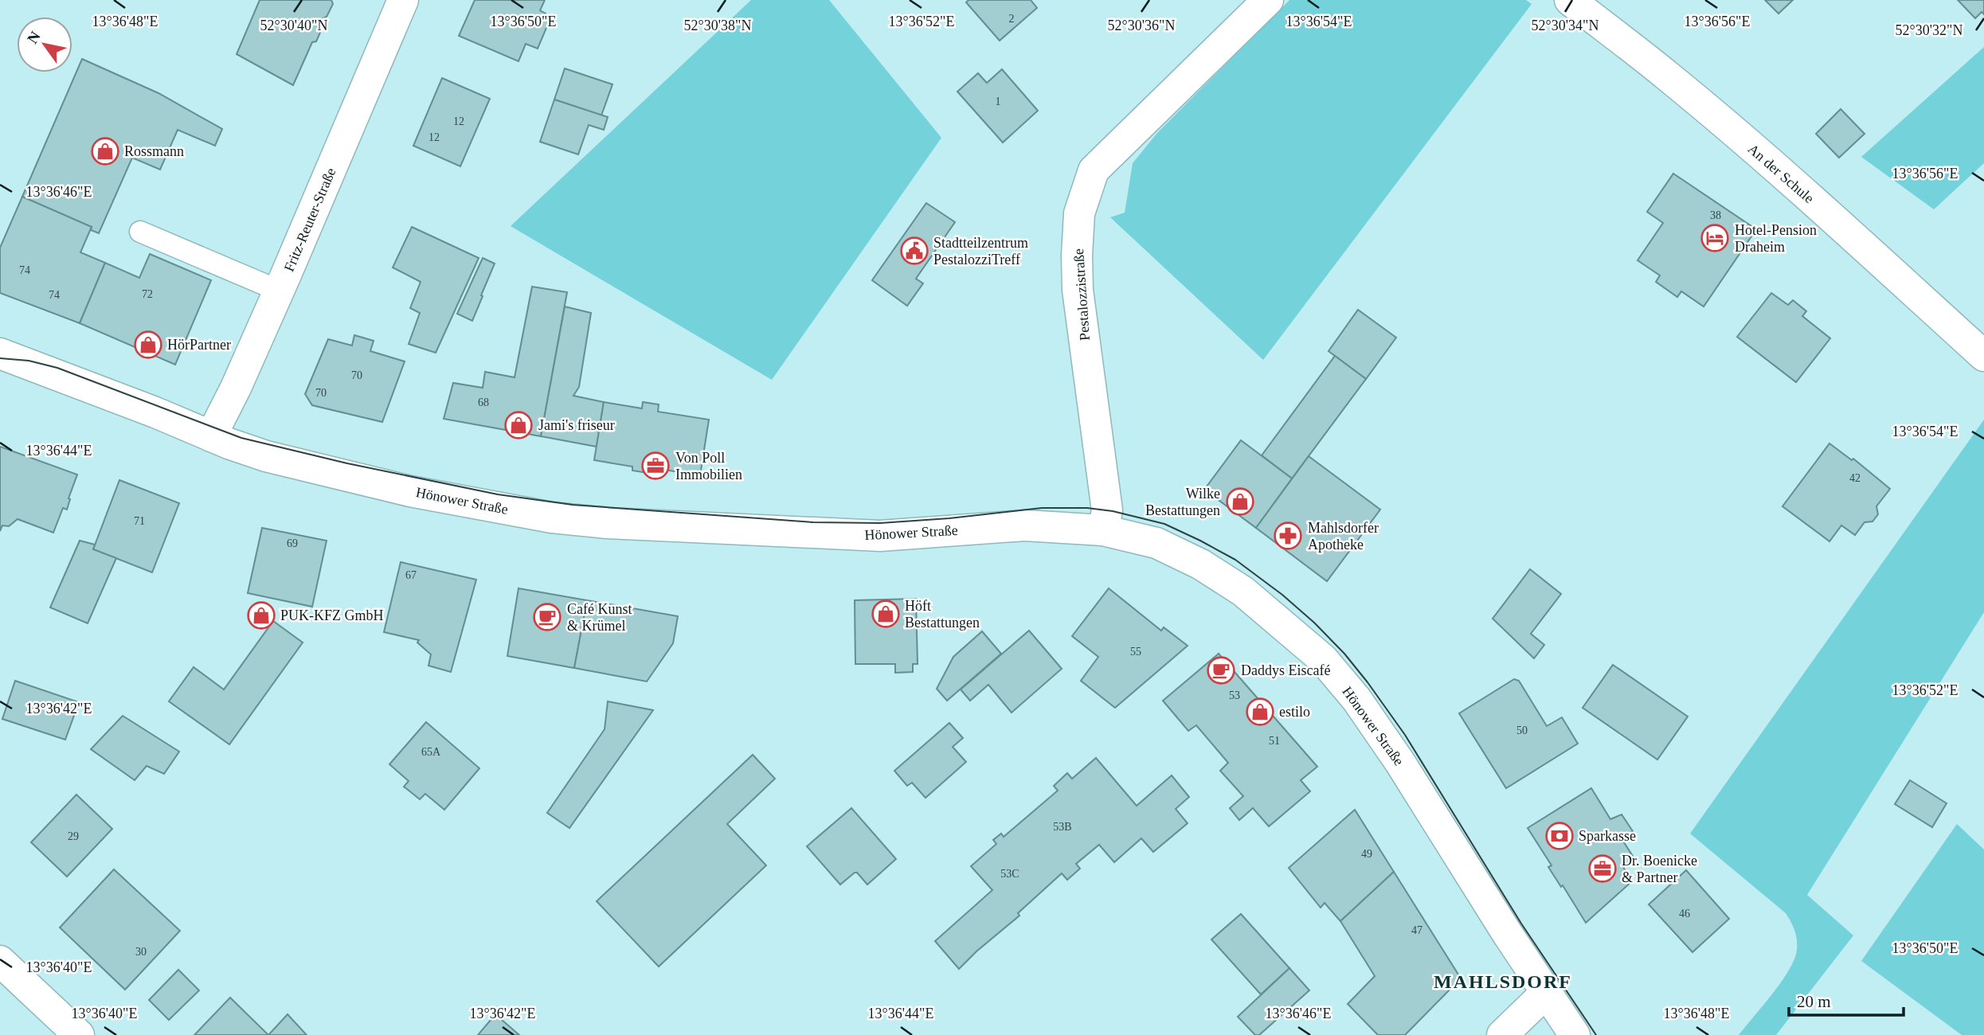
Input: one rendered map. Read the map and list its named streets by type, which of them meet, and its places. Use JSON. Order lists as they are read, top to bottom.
{
  "streets": {
    "main road": [
      "An der Schule",
      "Fritz-Reuter-Straße",
      "Pestalozzistraße",
      "Hönower Straße"
    ]
  },
  "crossings": [
    ["Fritz-Reuter-Straße", "Hönower Straße"],
    ["Pestalozzistraße", "Hönower Straße"]
  ],
  "districts": ["MAHLSDORF"],
  "places": {
    "shop": [
      "Rossmann",
      "HörPartner",
      "Jami's friseur",
      "Wilke Bestattungen",
      "Höft Bestattungen",
      "PUK-KFZ GmbH",
      "estilo"
    ],
    "hotel": ["Hotel-Pension Draheim"],
    "public building": ["Stadtteilzentrum PestalozziTreff"],
    "office": ["Von Poll Immobilien", "Dr. Boenicke & Partner"],
    "pharmacy": ["Mahlsdorfer Apotheke"],
    "cafe": ["Café Kunst & Krümel", "Daddys Eiscafé"],
    "bank": ["Sparkasse"]
  },
  "house_numbers": [
    "2",
    "1",
    "12",
    "12",
    "38",
    "74",
    "72",
    "74",
    "70",
    "70",
    "68",
    "42",
    "71",
    "69",
    "67",
    "55",
    "53",
    "50",
    "51",
    "65A",
    "53B",
    "29",
    "49",
    "53C",
    "46",
    "47",
    "30"
  ],
  "scale_bar": "20 m",
  "north": "top left",
  "coordinates": [
    "13°36'48\"E",
    "13°36'50\"E",
    "13°36'52\"E",
    "13°36'54\"E",
    "13°36'56\"E",
    "52°30'40\"N",
    "52°30'38\"N",
    "52°30'36\"N",
    "52°30'34\"N",
    "52°30'32\"N",
    "13°36'46\"E",
    "13°36'44\"E",
    "13°36'42\"E",
    "13°36'40\"E"
  ]
}
